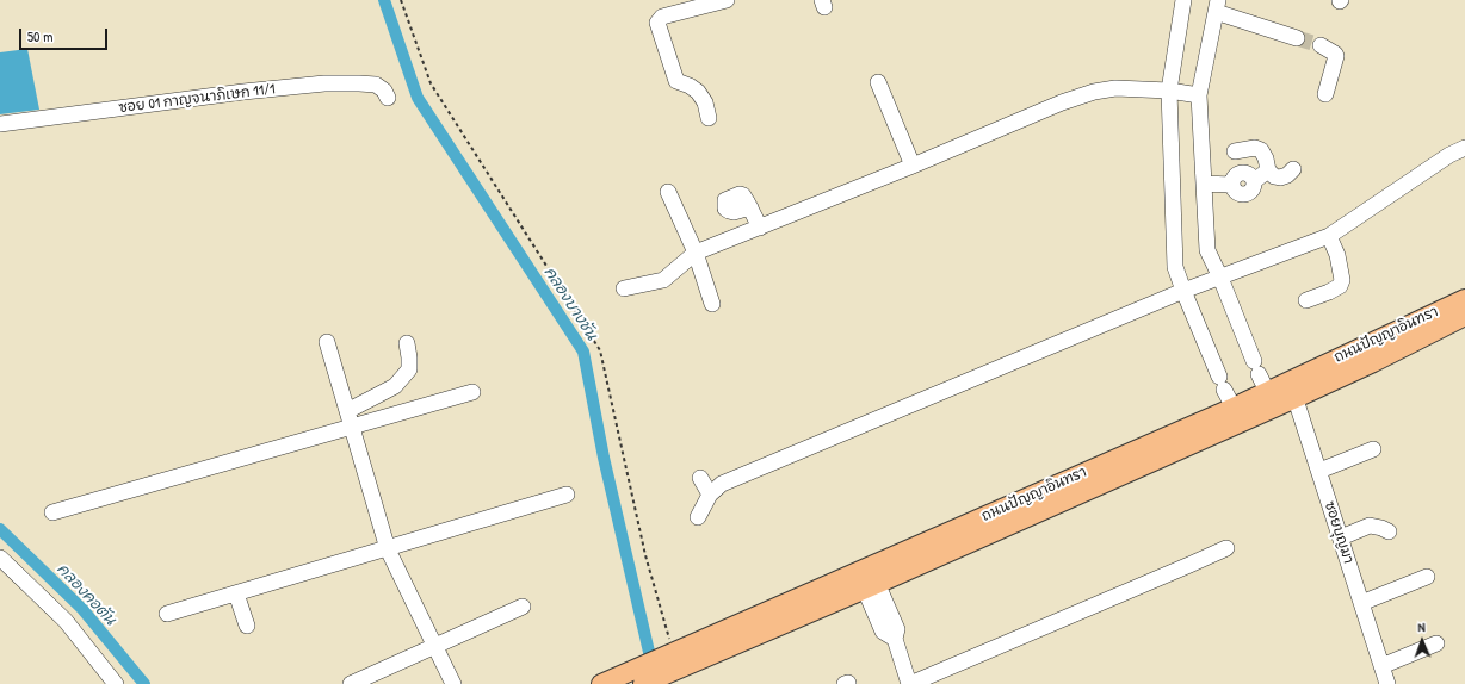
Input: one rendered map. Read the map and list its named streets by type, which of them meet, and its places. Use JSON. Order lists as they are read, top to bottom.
{
  "streets": {
    "main road": ["ถนนปัญญาอินทรา"],
    "street": ["ซอย 01 กาญจนาภิเษก 11/1", "ซอยบุญมา"]
  },
  "crossings": [
    ["ถนนปัญญาอินทรา", "ซอยบุญมา"]
  ],
  "water": ["คลองบางชัน", "คลองคอตัน"],
  "scale_bar": "50 m",
  "north": "top"
}
